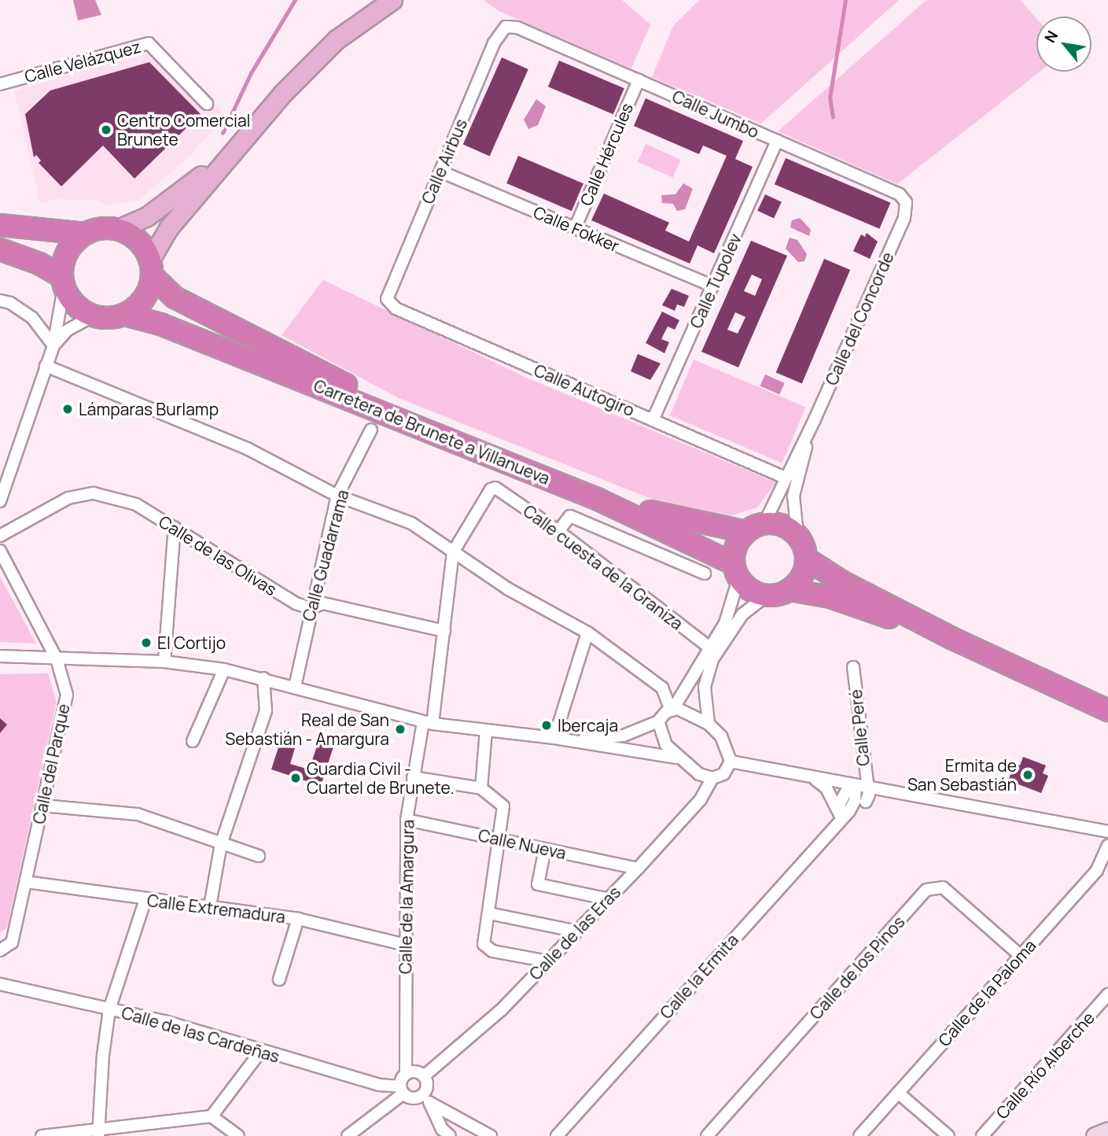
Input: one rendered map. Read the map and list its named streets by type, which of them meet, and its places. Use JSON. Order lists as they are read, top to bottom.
{
  "streets": {
    "highway": ["Carretera de Brunete a Villanueva"],
    "street": [
      "Calle Velázquez",
      "Calle Jumbo",
      "Calle Hércules",
      "Calle Airbus",
      "Calle Fokker",
      "Calle Tupolev",
      "Calle del Concorde",
      "Calle Autogiro",
      "Calle de las Olivas",
      "Calle Guadarrama",
      "Calle cuesta de la Graniza",
      "Calle Peré",
      "Calle del Parque",
      "Calle Nueva",
      "Calle de la Amargura",
      "Calle Extremadura",
      "Calle de las Eras",
      "Calle de los Pinos",
      "Calle la Ermita",
      "Calle de la Paloma",
      "Calle de las Cardeñas",
      "Calle Río Alberche"
    ]
  },
  "crossings": [
    ["Calle Jumbo", "Calle Hércules"],
    ["Calle Jumbo", "Calle Airbus"],
    ["Calle Jumbo", "Calle Tupolev"],
    ["Calle Jumbo", "Calle del Concorde"],
    ["Calle Hércules", "Calle Fokker"],
    ["Calle Airbus", "Calle Fokker"],
    ["Calle Airbus", "Calle Autogiro"],
    ["Calle Fokker", "Calle Tupolev"],
    ["Calle Tupolev", "Calle Autogiro"],
    ["Calle del Concorde", "Calle Autogiro"],
    ["Calle del Concorde", "Carretera de Brunete a Villanueva"],
    ["Calle de las Olivas", "Calle Guadarrama"],
    ["Calle de las Olivas", "Calle de la Amargura"],
    ["Calle cuesta de la Graniza", "Calle de la Amargura"],
    ["Calle Peré", "Calle la Ermita"],
    ["Calle del Parque", "Calle Extremadura"],
    ["Calle Nueva", "Calle de la Amargura"],
    ["Calle Nueva", "Calle de las Eras"],
    ["Calle de la Amargura", "Calle Extremadura"],
    ["Calle de la Amargura", "Calle de las Eras"],
    ["Calle de la Amargura", "Calle de las Cardeñas"],
    ["Calle de las Eras", "Calle de las Cardeñas"],
    ["Calle de los Pinos", "Calle de la Paloma"]
  ],
  "places": [
    "Centro Comercial Brunete",
    "Lámparas Burlamp",
    "El Cortijo",
    "Ibercaja",
    "Real de San Sebastián - Amargura",
    "Ermita de San Sebastián",
    "Guardia Civil - Cuartel de Brunete."
  ],
  "north": "top left"
}
